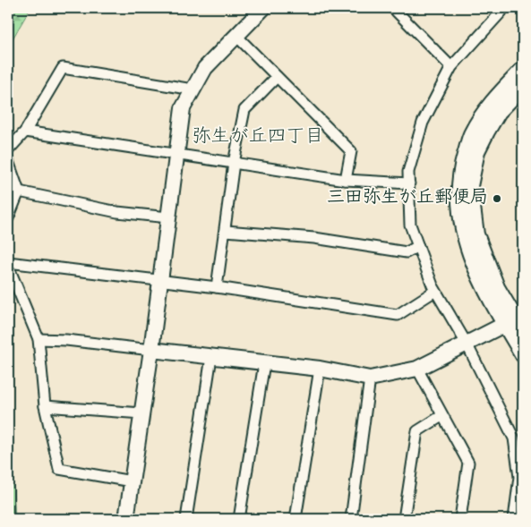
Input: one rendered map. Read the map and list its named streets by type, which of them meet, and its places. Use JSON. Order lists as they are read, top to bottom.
{
  "districts": ["弥生が丘四丁目"],
  "places": ["三田弥生が丘郵便局"]
}
